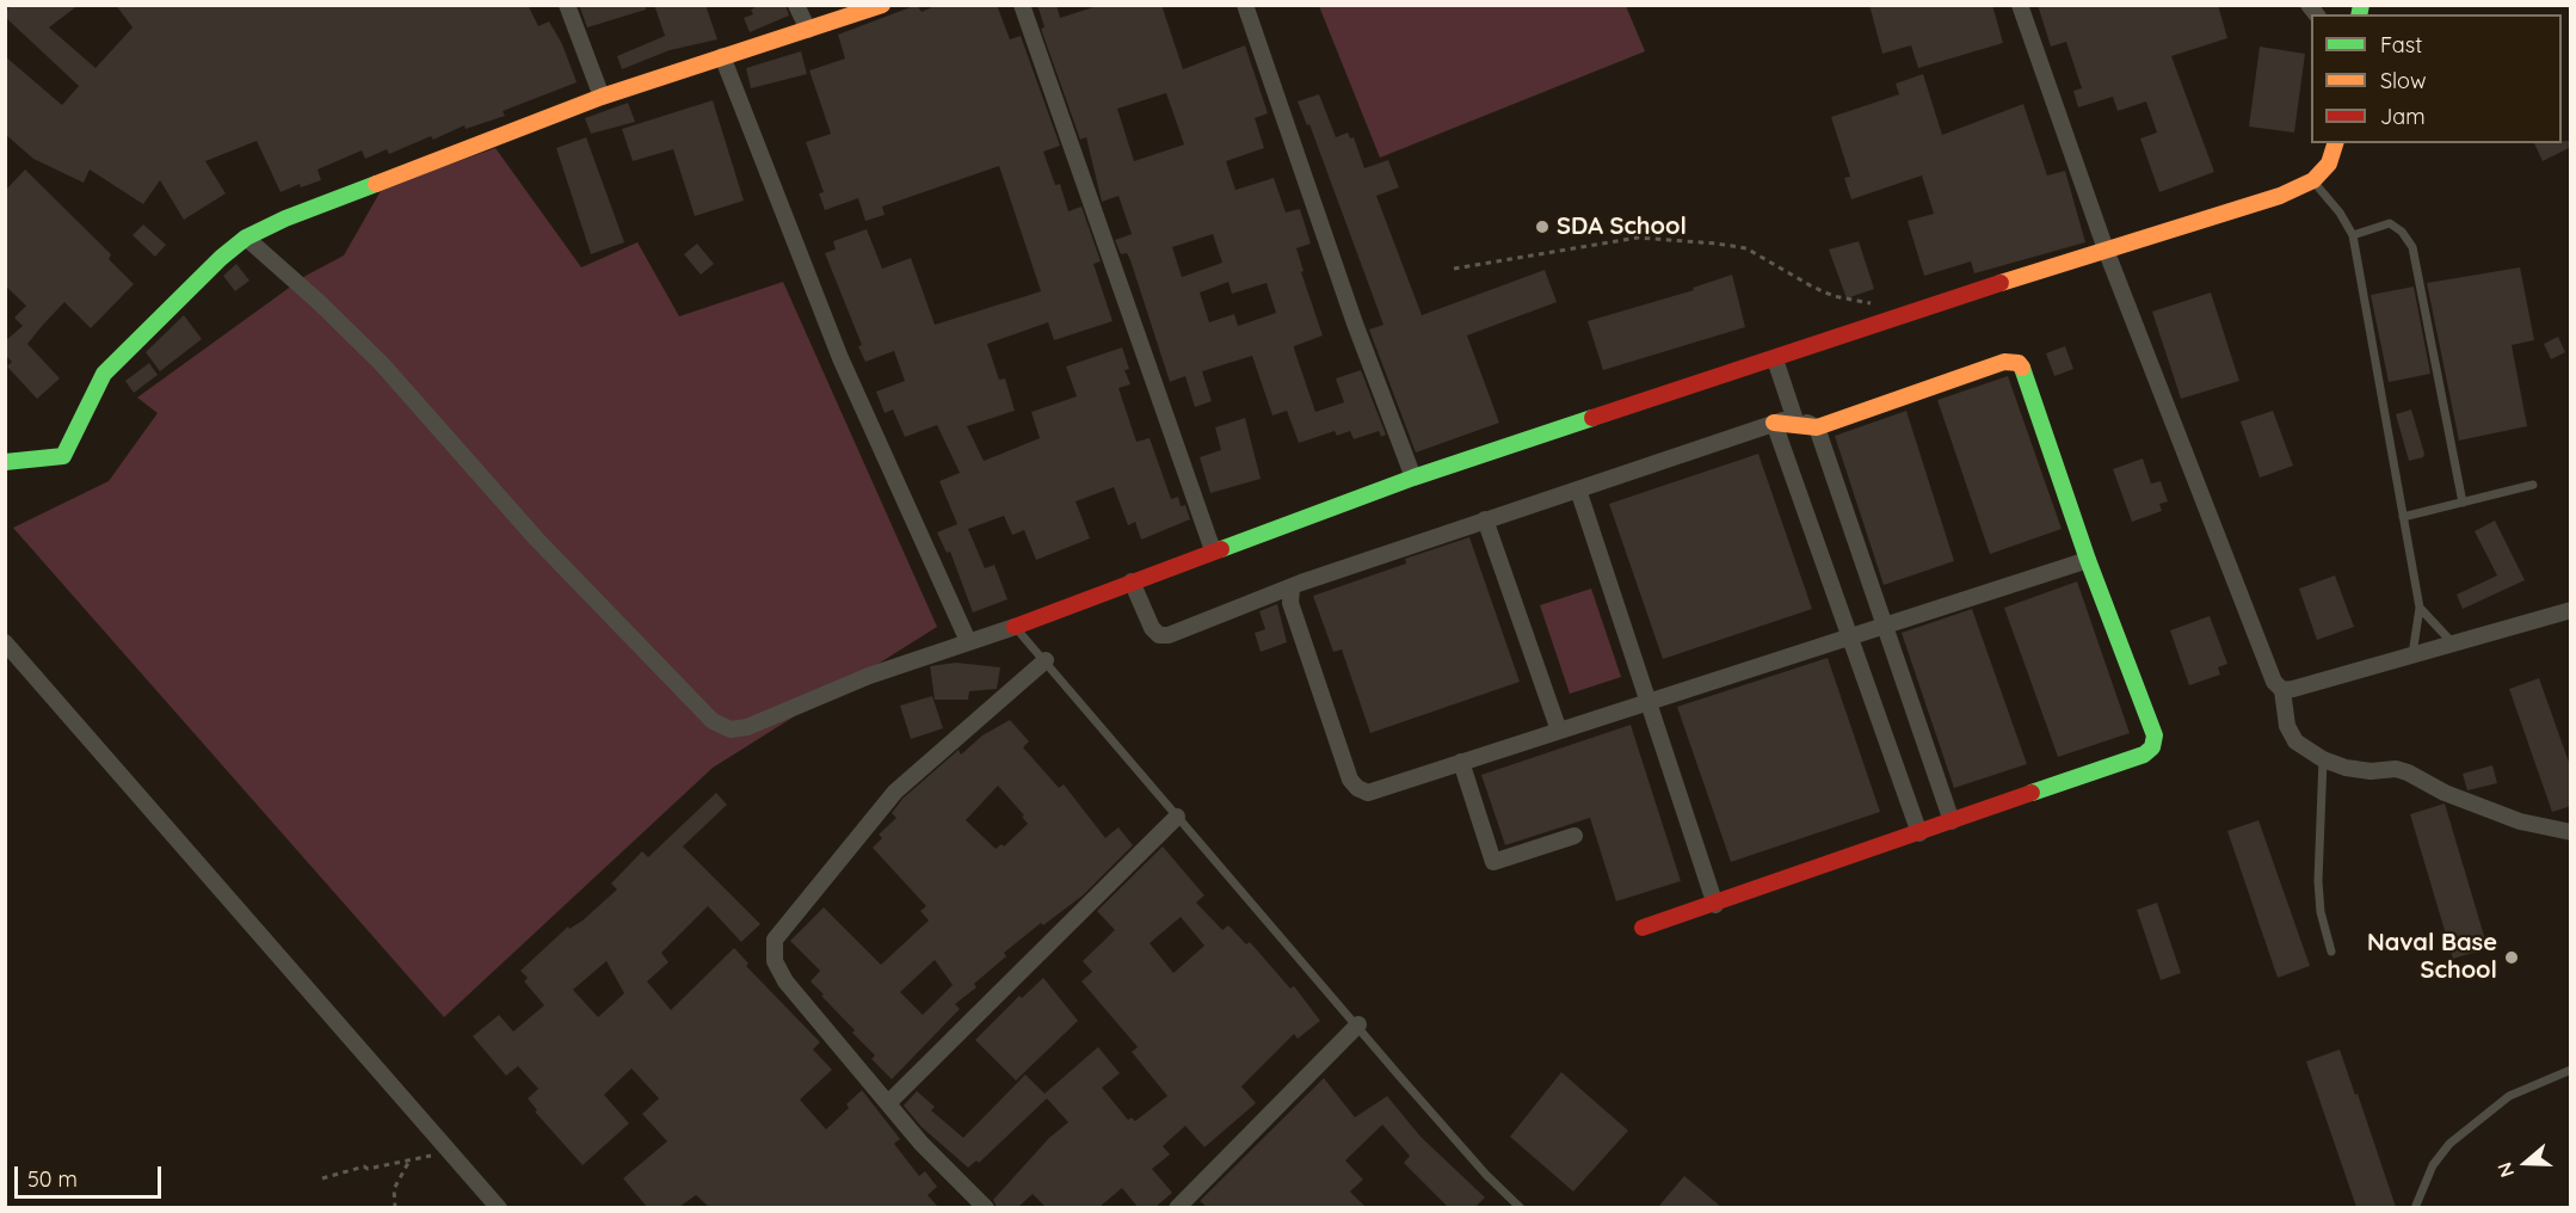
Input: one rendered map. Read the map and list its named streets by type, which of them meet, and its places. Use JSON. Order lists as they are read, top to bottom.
{
  "places": ["SDA School", "Naval Base School"],
  "legend": ["Fast", "Slow", "Jam"],
  "scale_bar": "50 m",
  "north": "left"
}
